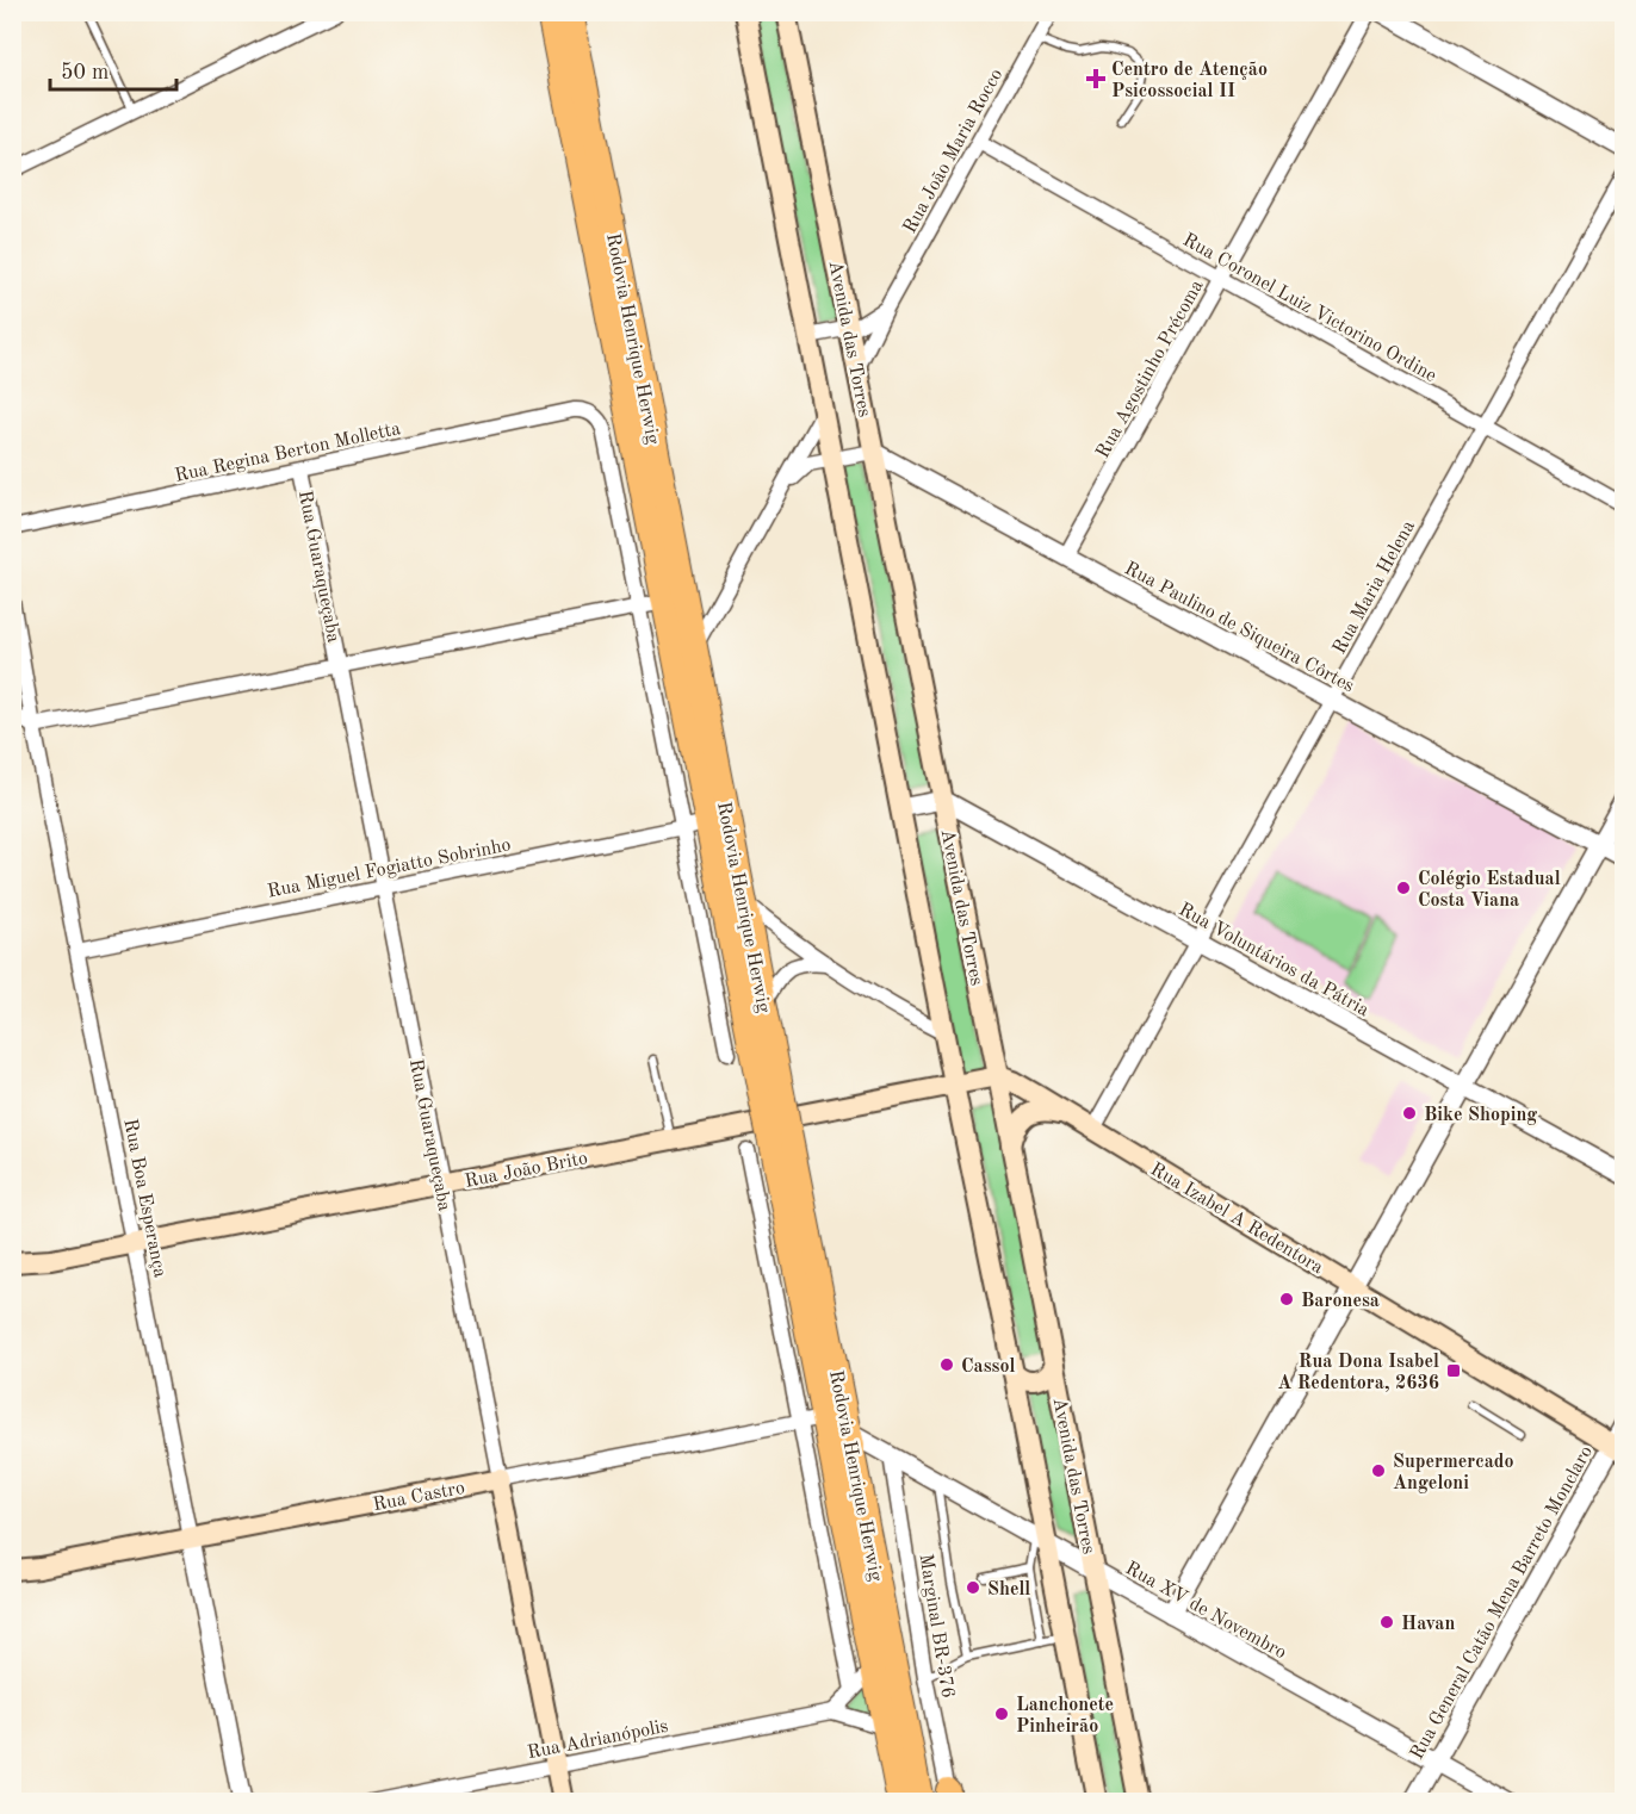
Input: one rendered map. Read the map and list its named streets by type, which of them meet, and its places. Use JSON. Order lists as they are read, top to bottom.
{
  "streets": {
    "highway": ["Rodovia Henrique Herwig"],
    "main road": [
      "Avenida das Torres",
      "Rua Guaraqueçaba",
      "Rua João Brito",
      "Rua Izabel A Redentora",
      "Rua Castro"
    ],
    "street": [
      "Rua João Maria Rocco",
      "Rua Coronel Luiz Victorino Ordine",
      "Rua Agostinho Précoma",
      "Rua Regina Berton Molletta",
      "Rua Maria Helena",
      "Rua Paulino de Siqueira Côrtes",
      "Rua Miguel Fogiatto Sobrinho",
      "Rua Voluntários da Pátria",
      "Rua Boa Esperança",
      "Rua General Catão Mena Barreto Monclaro",
      "Rua XV de Novembro",
      "Marginal BR-376",
      "Rua Adrianópolis"
    ]
  },
  "crossings": [
    ["Rua João Maria Rocco", "Rua Coronel Luiz Victorino Ordine"],
    ["Rua João Maria Rocco", "Avenida das Torres"],
    ["Rua Coronel Luiz Victorino Ordine", "Rua Agostinho Précoma"],
    ["Rua Coronel Luiz Victorino Ordine", "Rua Maria Helena"],
    ["Rodovia Henrique Herwig", "Rua Miguel Fogiatto Sobrinho"],
    ["Rodovia Henrique Herwig", "Rua Castro"],
    ["Rodovia Henrique Herwig", "Rua XV de Novembro"],
    ["Rodovia Henrique Herwig", "Rua Adrianópolis"],
    ["Avenida das Torres", "Rua Paulino de Siqueira Côrtes"],
    ["Avenida das Torres", "Rua Voluntários da Pátria"],
    ["Avenida das Torres", "Rua João Brito"],
    ["Avenida das Torres", "Rua Izabel A Redentora"],
    ["Avenida das Torres", "Rua XV de Novembro"],
    ["Rua Agostinho Précoma", "Rua Paulino de Siqueira Côrtes"],
    ["Rua Regina Berton Molletta", "Rua Guaraqueçaba"],
    ["Rua Guaraqueçaba", "Rua Miguel Fogiatto Sobrinho"],
    ["Rua Guaraqueçaba", "Rua João Brito"],
    ["Rua Guaraqueçaba", "Rua Castro"],
    ["Rua Guaraqueçaba", "Rua Adrianópolis"],
    ["Rua Maria Helena", "Rua Paulino de Siqueira Côrtes"],
    ["Rua Maria Helena", "Rua Voluntários da Pátria"],
    ["Rua Maria Helena", "Rua Izabel A Redentora"],
    ["Rua Miguel Fogiatto Sobrinho", "Rua Boa Esperança"],
    ["Rua João Brito", "Rua Boa Esperança"],
    ["Rua João Brito", "Rua Izabel A Redentora"],
    ["Rua Boa Esperança", "Rua Castro"],
    ["Rua Izabel A Redentora", "Rua General Catão Mena Barreto Monclaro"],
    ["Rua General Catão Mena Barreto Monclaro", "Rua XV de Novembro"],
    ["Rua XV de Novembro", "Marginal BR-376"]
  ],
  "places": {
    "health": ["Centro de Atenção Psicossocial II"],
    "other": [
      "Colégio Estadual Costa Viana",
      "Bike Shoping",
      "Baronesa",
      "Cassol",
      "Supermercado Angeloni",
      "Shell",
      "Havan",
      "Lanchonete Pinheirão"
    ],
    "transit": ["Rua Dona Isabel A Redentora, 2636"]
  },
  "scale_bar": "50 m"
}
